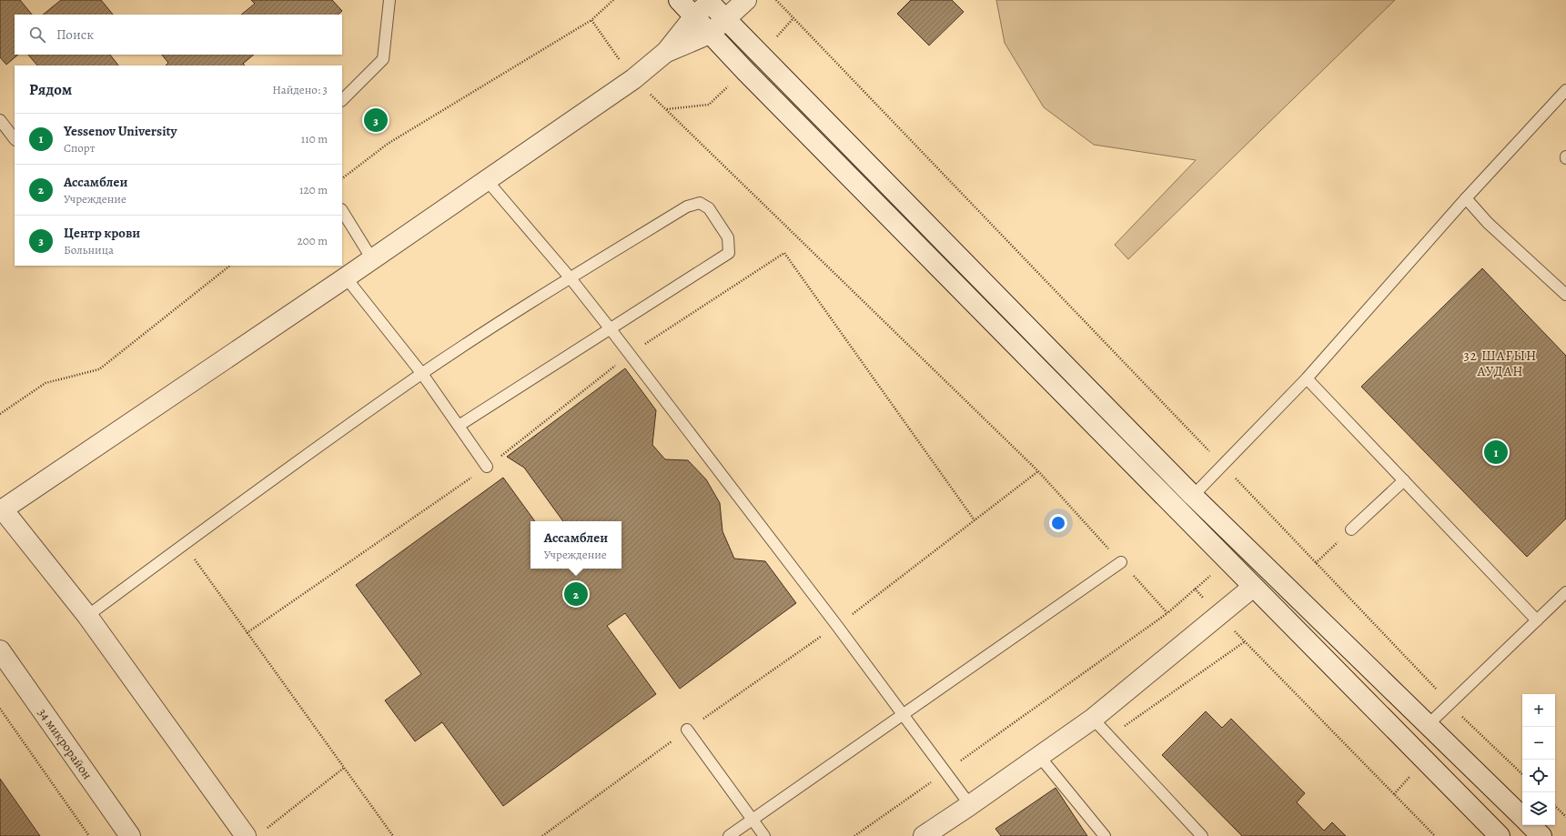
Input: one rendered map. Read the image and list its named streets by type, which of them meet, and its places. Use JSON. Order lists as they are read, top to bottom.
{
  "streets": {
    "main road": ["34 микрорайон"]
  },
  "districts": ["32 ШАҒЫН АУДАН"],
  "page": {
    "search": "Поиск",
    "heading": ["Рядом", "Найдено: 3"],
    "pins": ["3", "1", "2"],
    "list": [
      {
        "mark": "1",
        "name": "Yessenov University",
        "note": "Спорт",
        "value": "110 m"
      },
      {
        "mark": "2",
        "name": "Ассамблеи",
        "note": "Учреждение",
        "value": "120 m"
      },
      {
        "mark": "3",
        "name": "Центр крови",
        "note": "Больница",
        "value": "200 m"
      }
    ],
    "popup": ["Ассамблеи", "Учреждение"],
    "map_buttons": ["+", "−"]
  }
}
